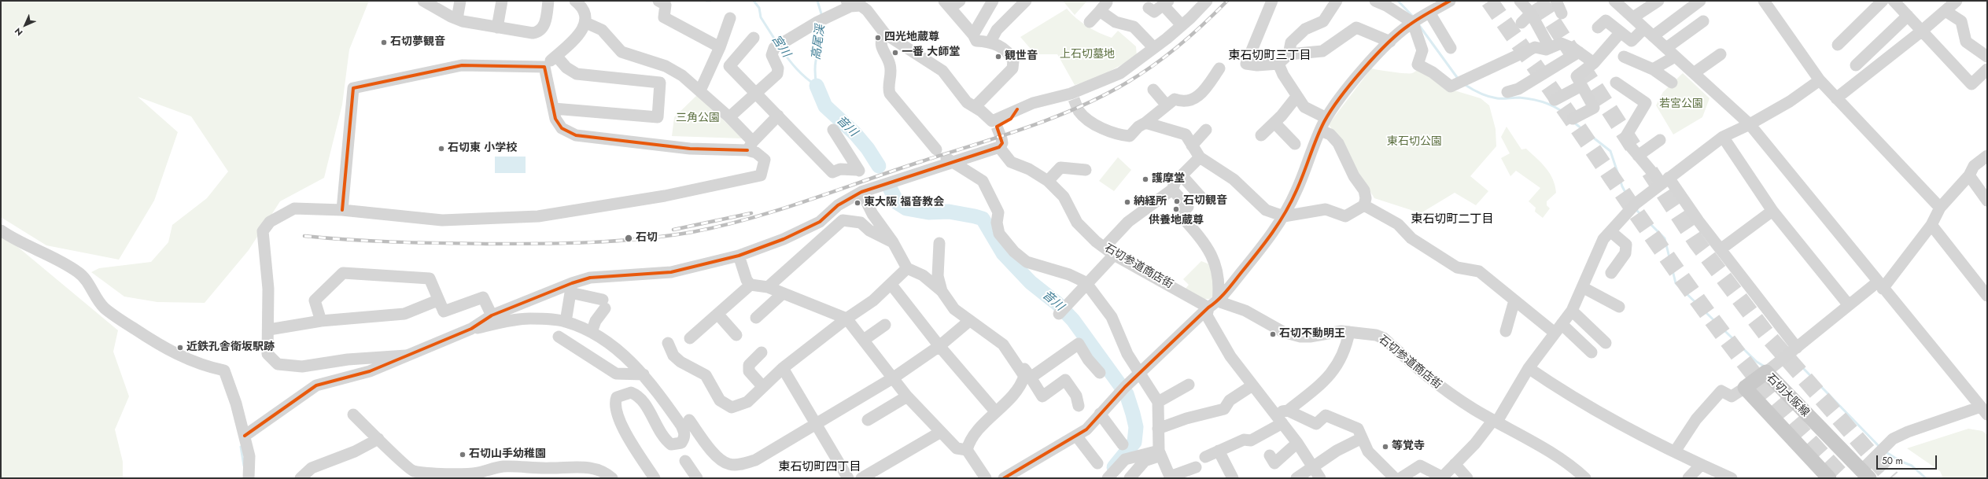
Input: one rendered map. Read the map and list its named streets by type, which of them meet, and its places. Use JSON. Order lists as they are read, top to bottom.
{
  "streets": {
    "main road": ["石切大阪線"],
    "street": ["石切参道商店街"]
  },
  "districts": ["東石切町三丁目", "東石切町二丁目", "東石切町四丁目"],
  "water": ["高尾渓", "宮川", "音川"],
  "parks": [
    "上石切墓地",
    "若宮公園",
    "三角公園",
    "東石切公園"
  ],
  "places": [
    "四光地蔵尊",
    "石切夢観音",
    "一番 大師堂",
    "観世音",
    "石切東 小学校",
    "護摩堂",
    "石切観音",
    "納経所",
    "東大阪 福音教会",
    "供養地蔵尊",
    "石切",
    "石切不動明王",
    "近鉄孔舎衛坂駅跡",
    "等覚寺",
    "石切山手幼稚園"
  ],
  "scale_bar": "50 m",
  "north": "bottom left"
}
